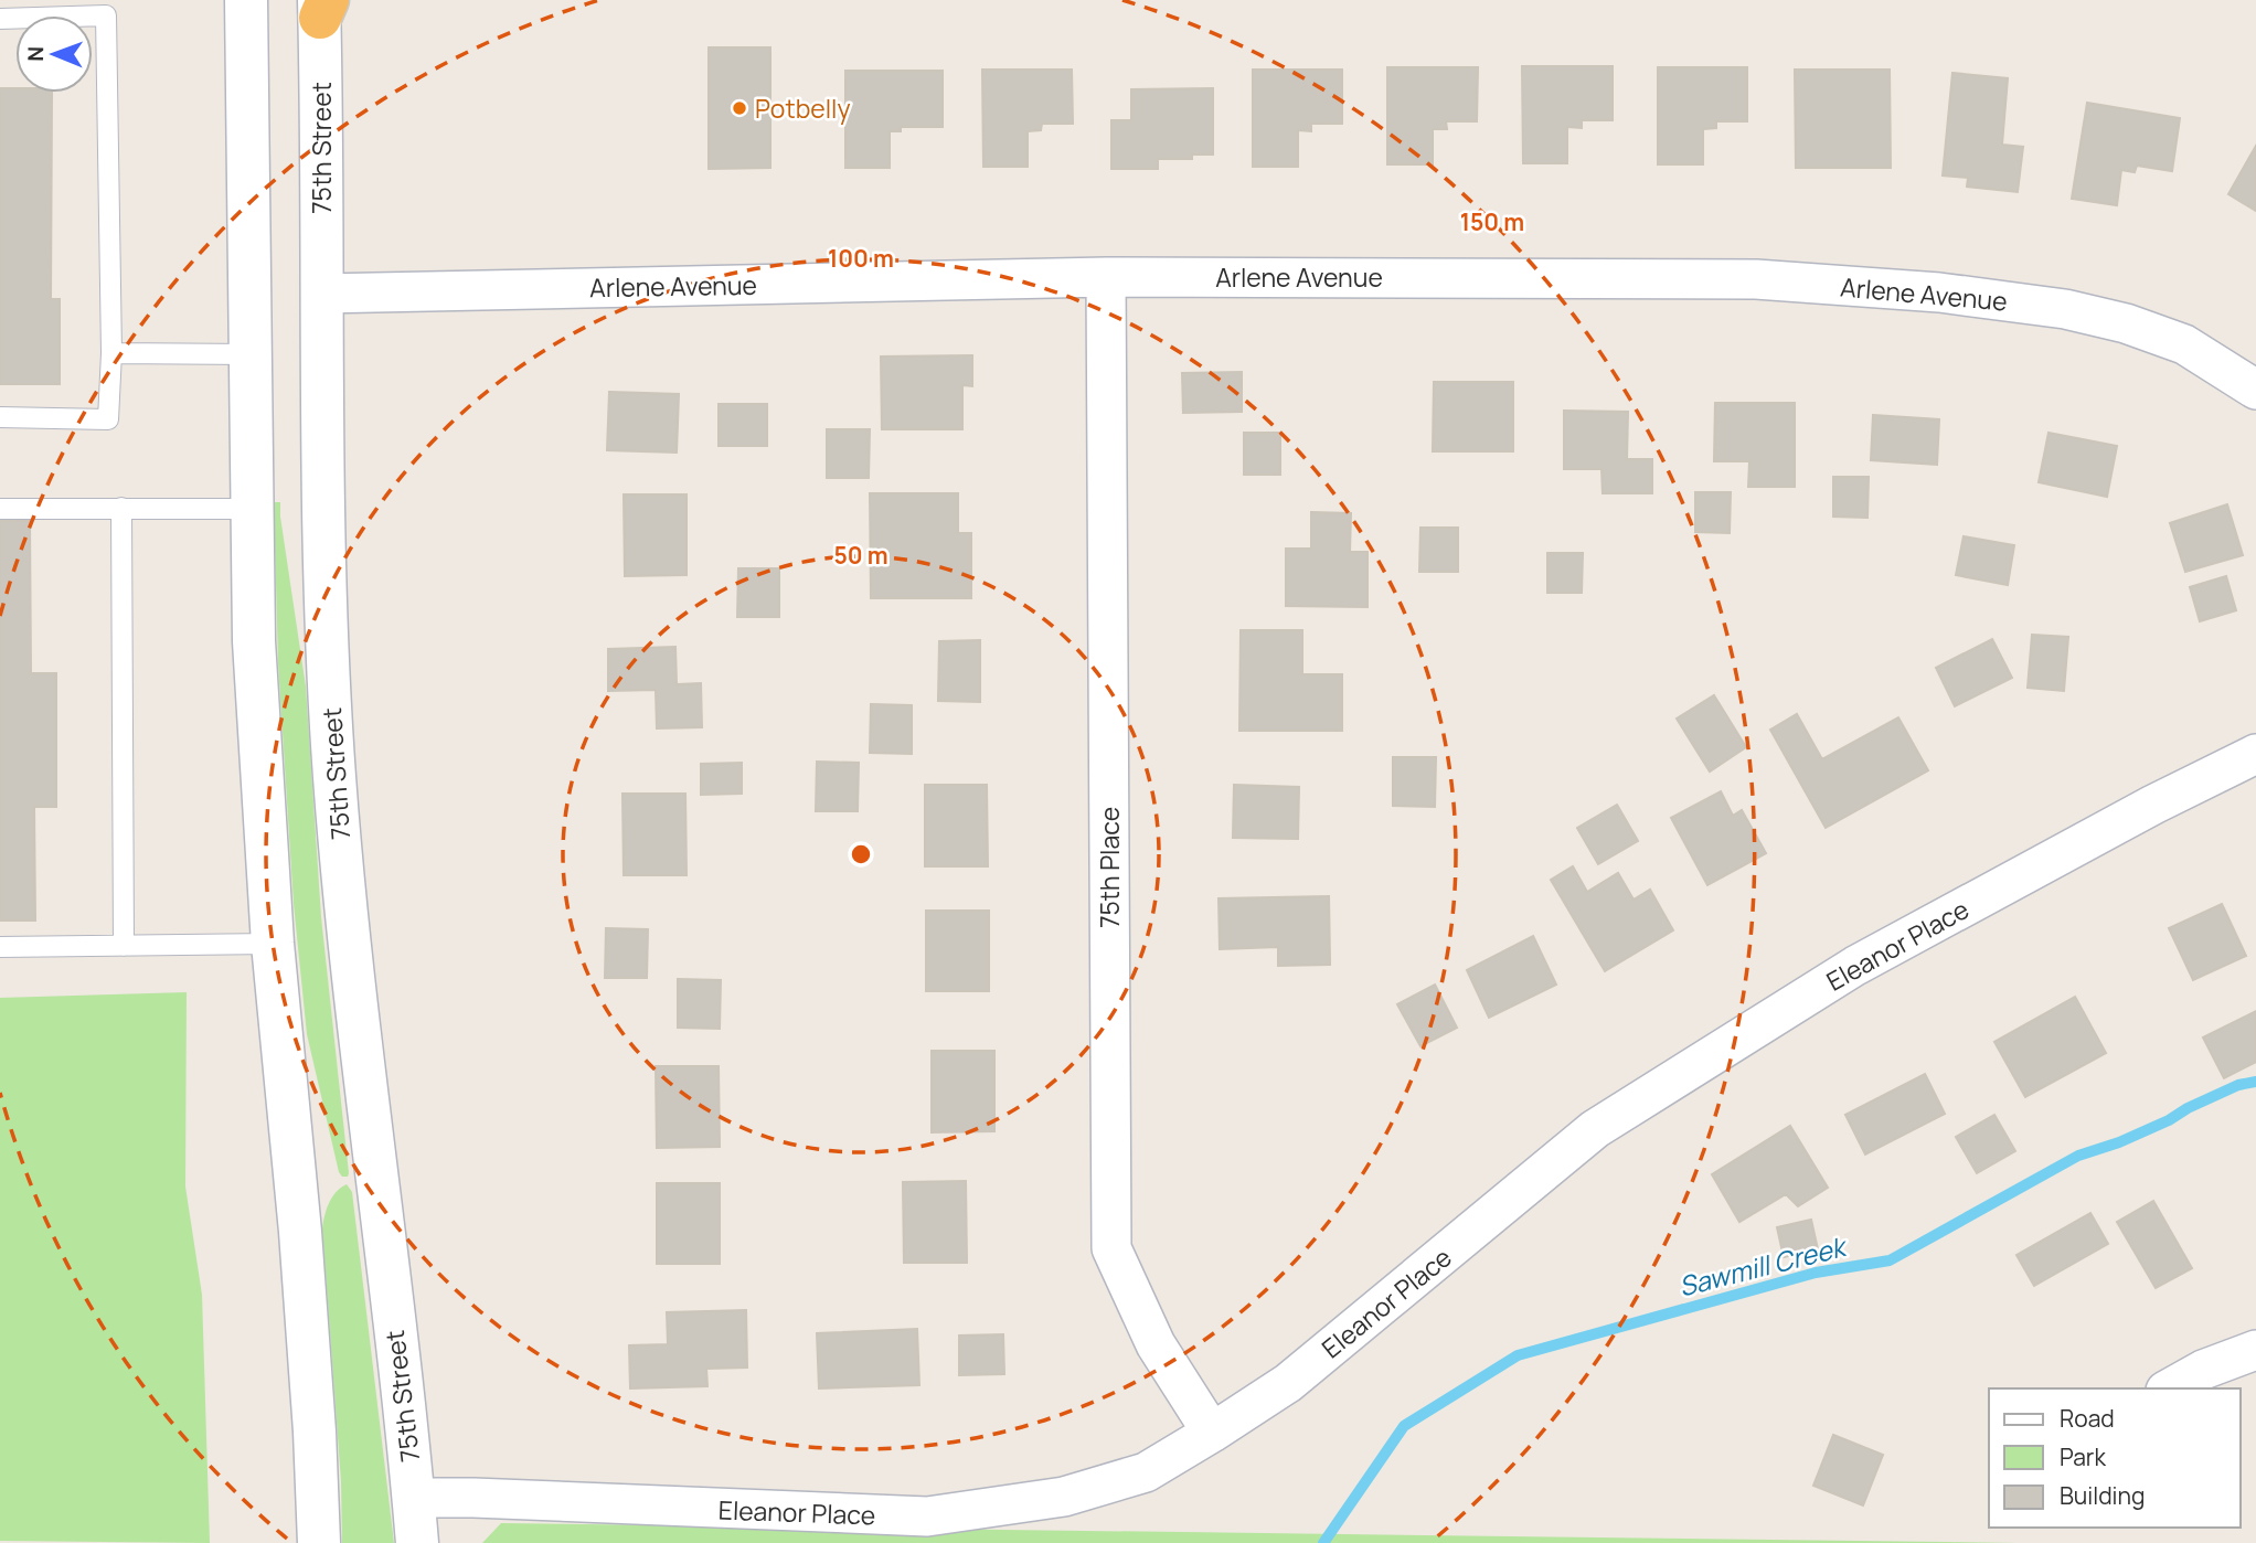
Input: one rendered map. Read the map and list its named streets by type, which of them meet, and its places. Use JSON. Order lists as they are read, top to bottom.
{
  "streets": {
    "main road": ["75th Street"],
    "street": ["Arlene Avenue", "75th Place", "Eleanor Place"]
  },
  "crossings": [
    ["75th Street", "Arlene Avenue"],
    ["75th Street", "Eleanor Place"],
    ["Arlene Avenue", "75th Place"],
    ["75th Place", "Eleanor Place"]
  ],
  "water": ["Sawmill Creek"],
  "places": ["Potbelly"],
  "legend": ["Road", "Park", "Building"],
  "north": "left",
  "rings": ["150 m", "100 m", "50 m"]
}
